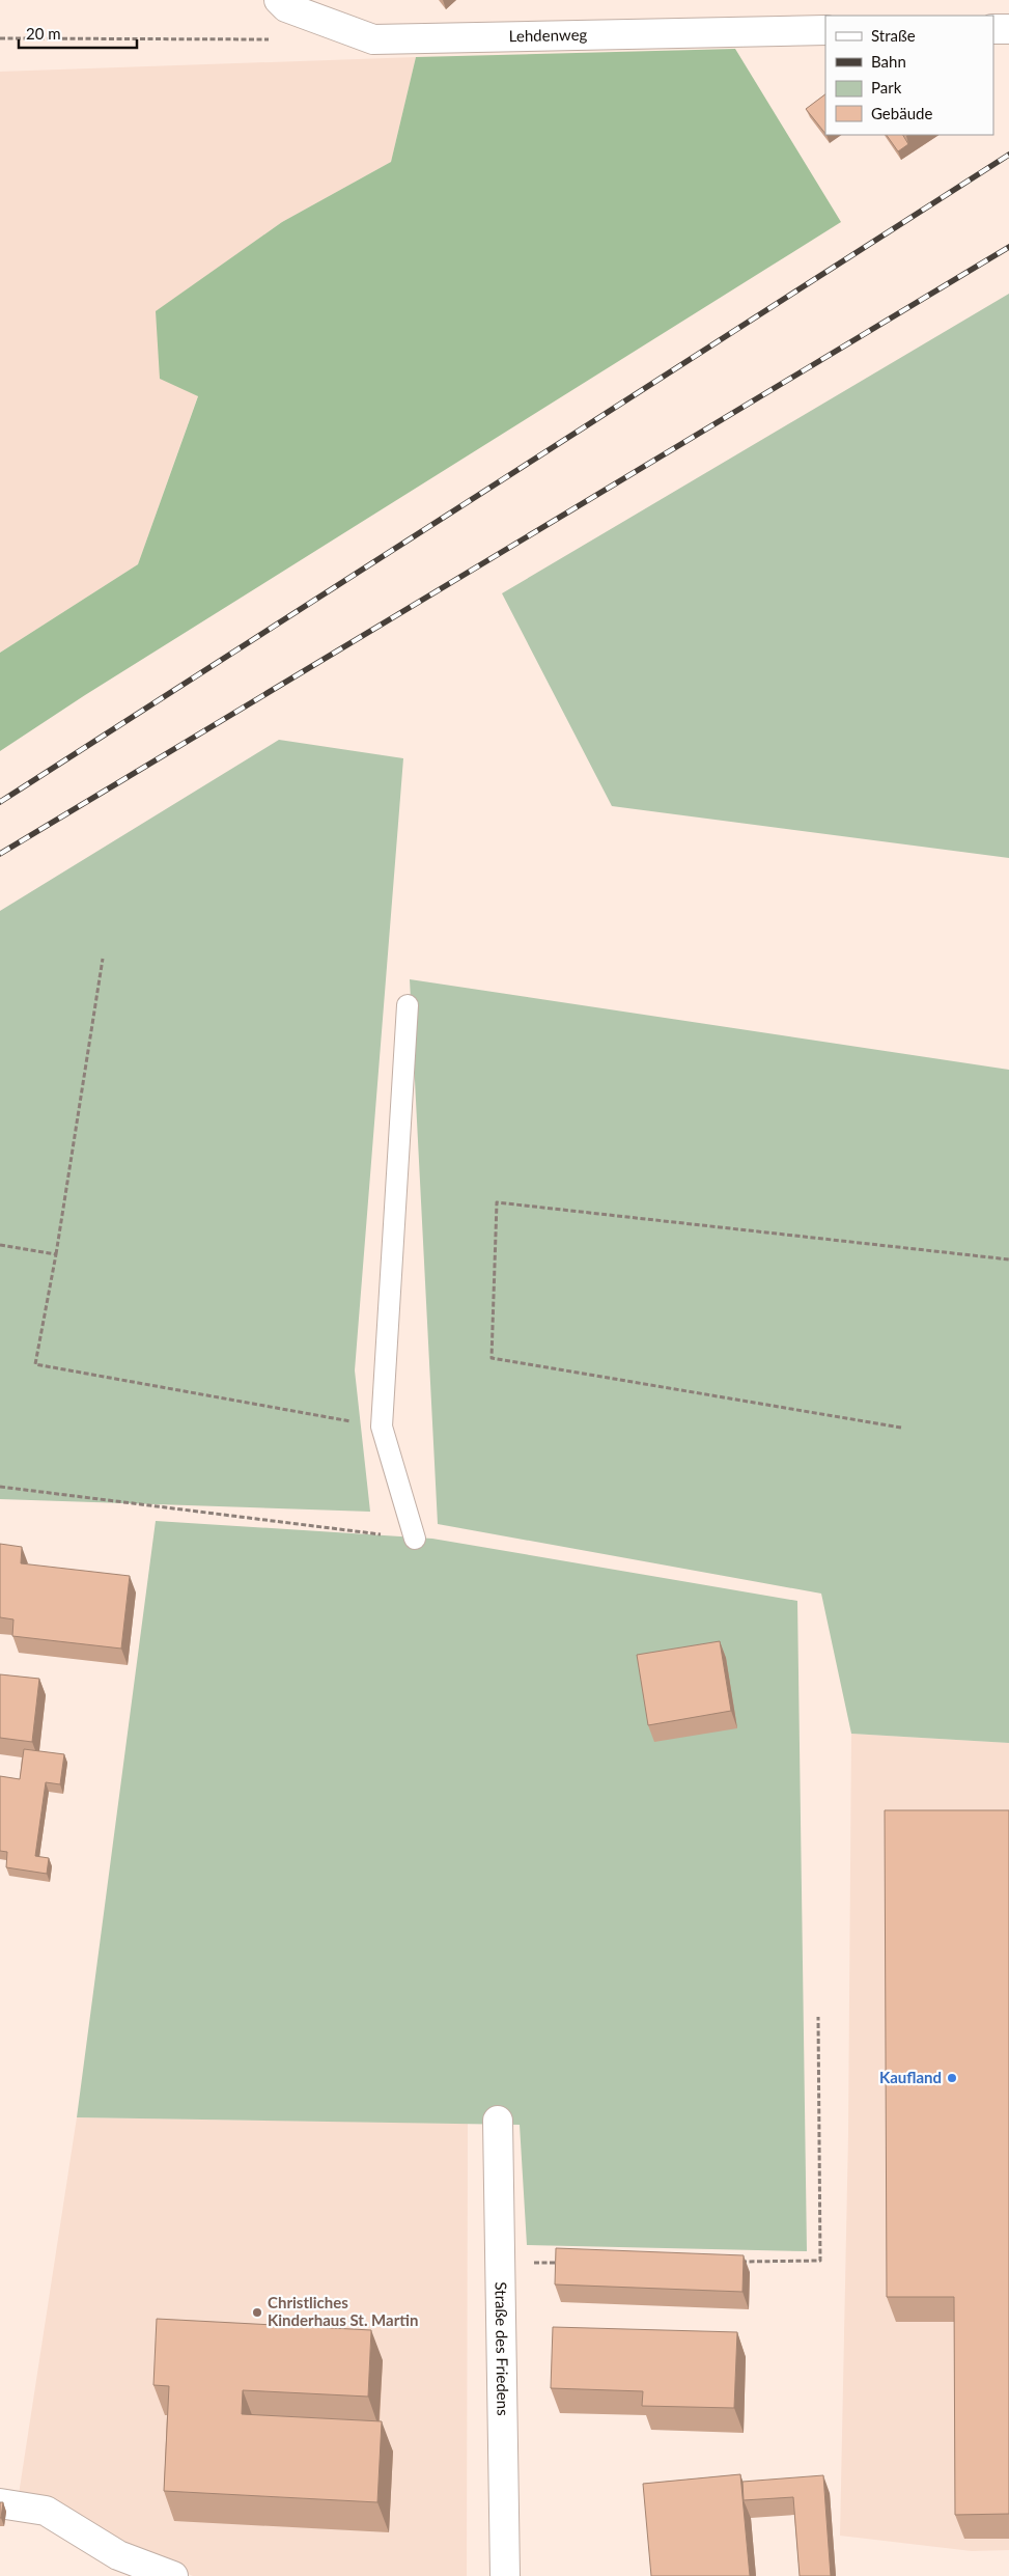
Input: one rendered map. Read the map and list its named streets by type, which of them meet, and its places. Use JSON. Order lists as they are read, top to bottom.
{
  "streets": {
    "street": ["Lehdenweg", "Straße des Friedens"]
  },
  "places": ["Kaufland", "Christliches Kinderhaus St. Martin"],
  "legend": [
    "Straße",
    "Bahn",
    "Park",
    "Gebäude"
  ],
  "scale_bar": "20 m"
}
